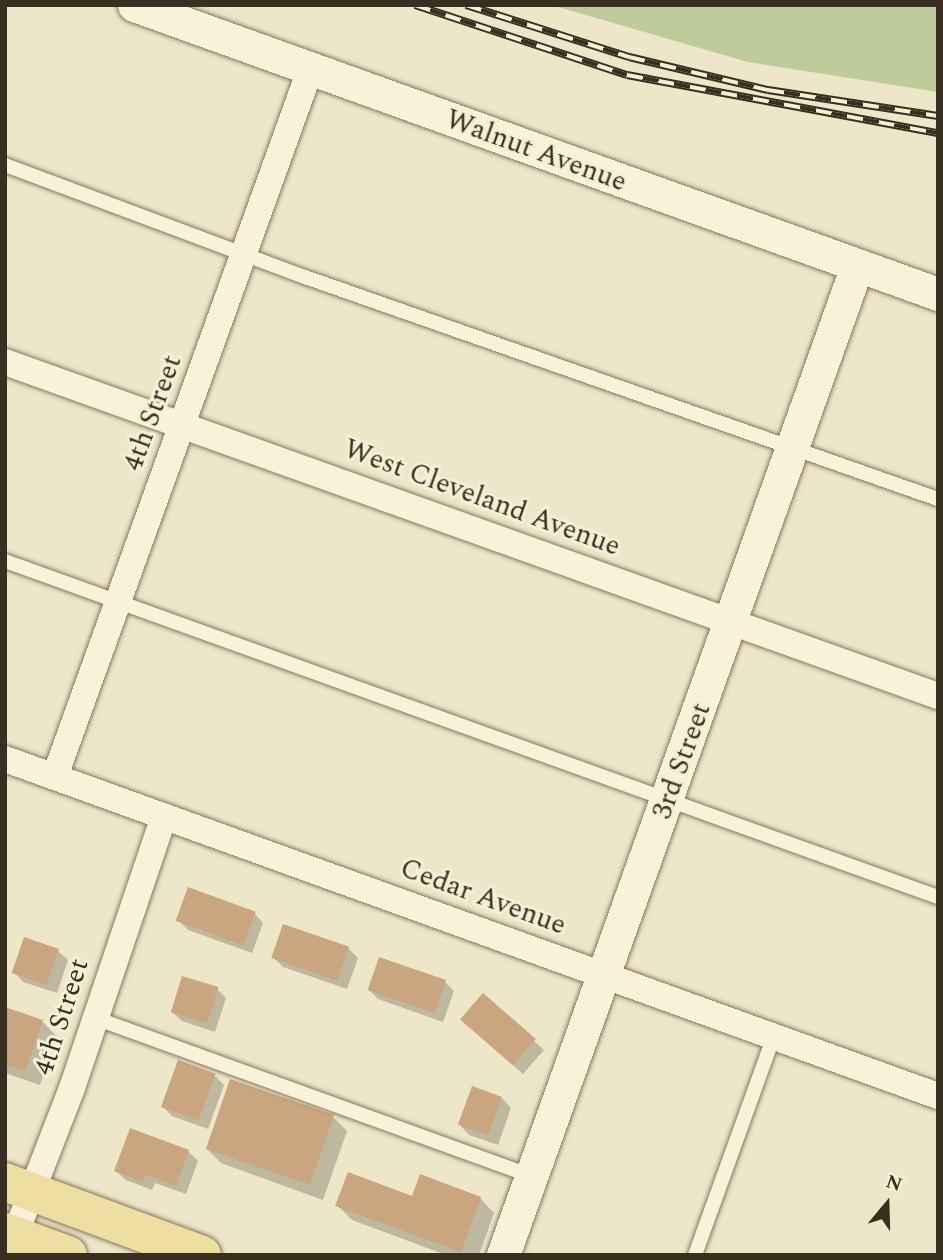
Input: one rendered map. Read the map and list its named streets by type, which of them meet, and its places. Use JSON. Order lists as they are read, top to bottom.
{
  "streets": {
    "street": [
      "Walnut Avenue",
      "4th Street",
      "West Cleveland Avenue",
      "3rd Street",
      "Cedar Avenue"
    ]
  },
  "crossings": [
    ["Walnut Avenue", "4th Street"],
    ["Walnut Avenue", "3rd Street"],
    ["4th Street", "West Cleveland Avenue"],
    ["4th Street", "Cedar Avenue"],
    ["West Cleveland Avenue", "3rd Street"],
    ["3rd Street", "Cedar Avenue"]
  ],
  "north": "top"
}
